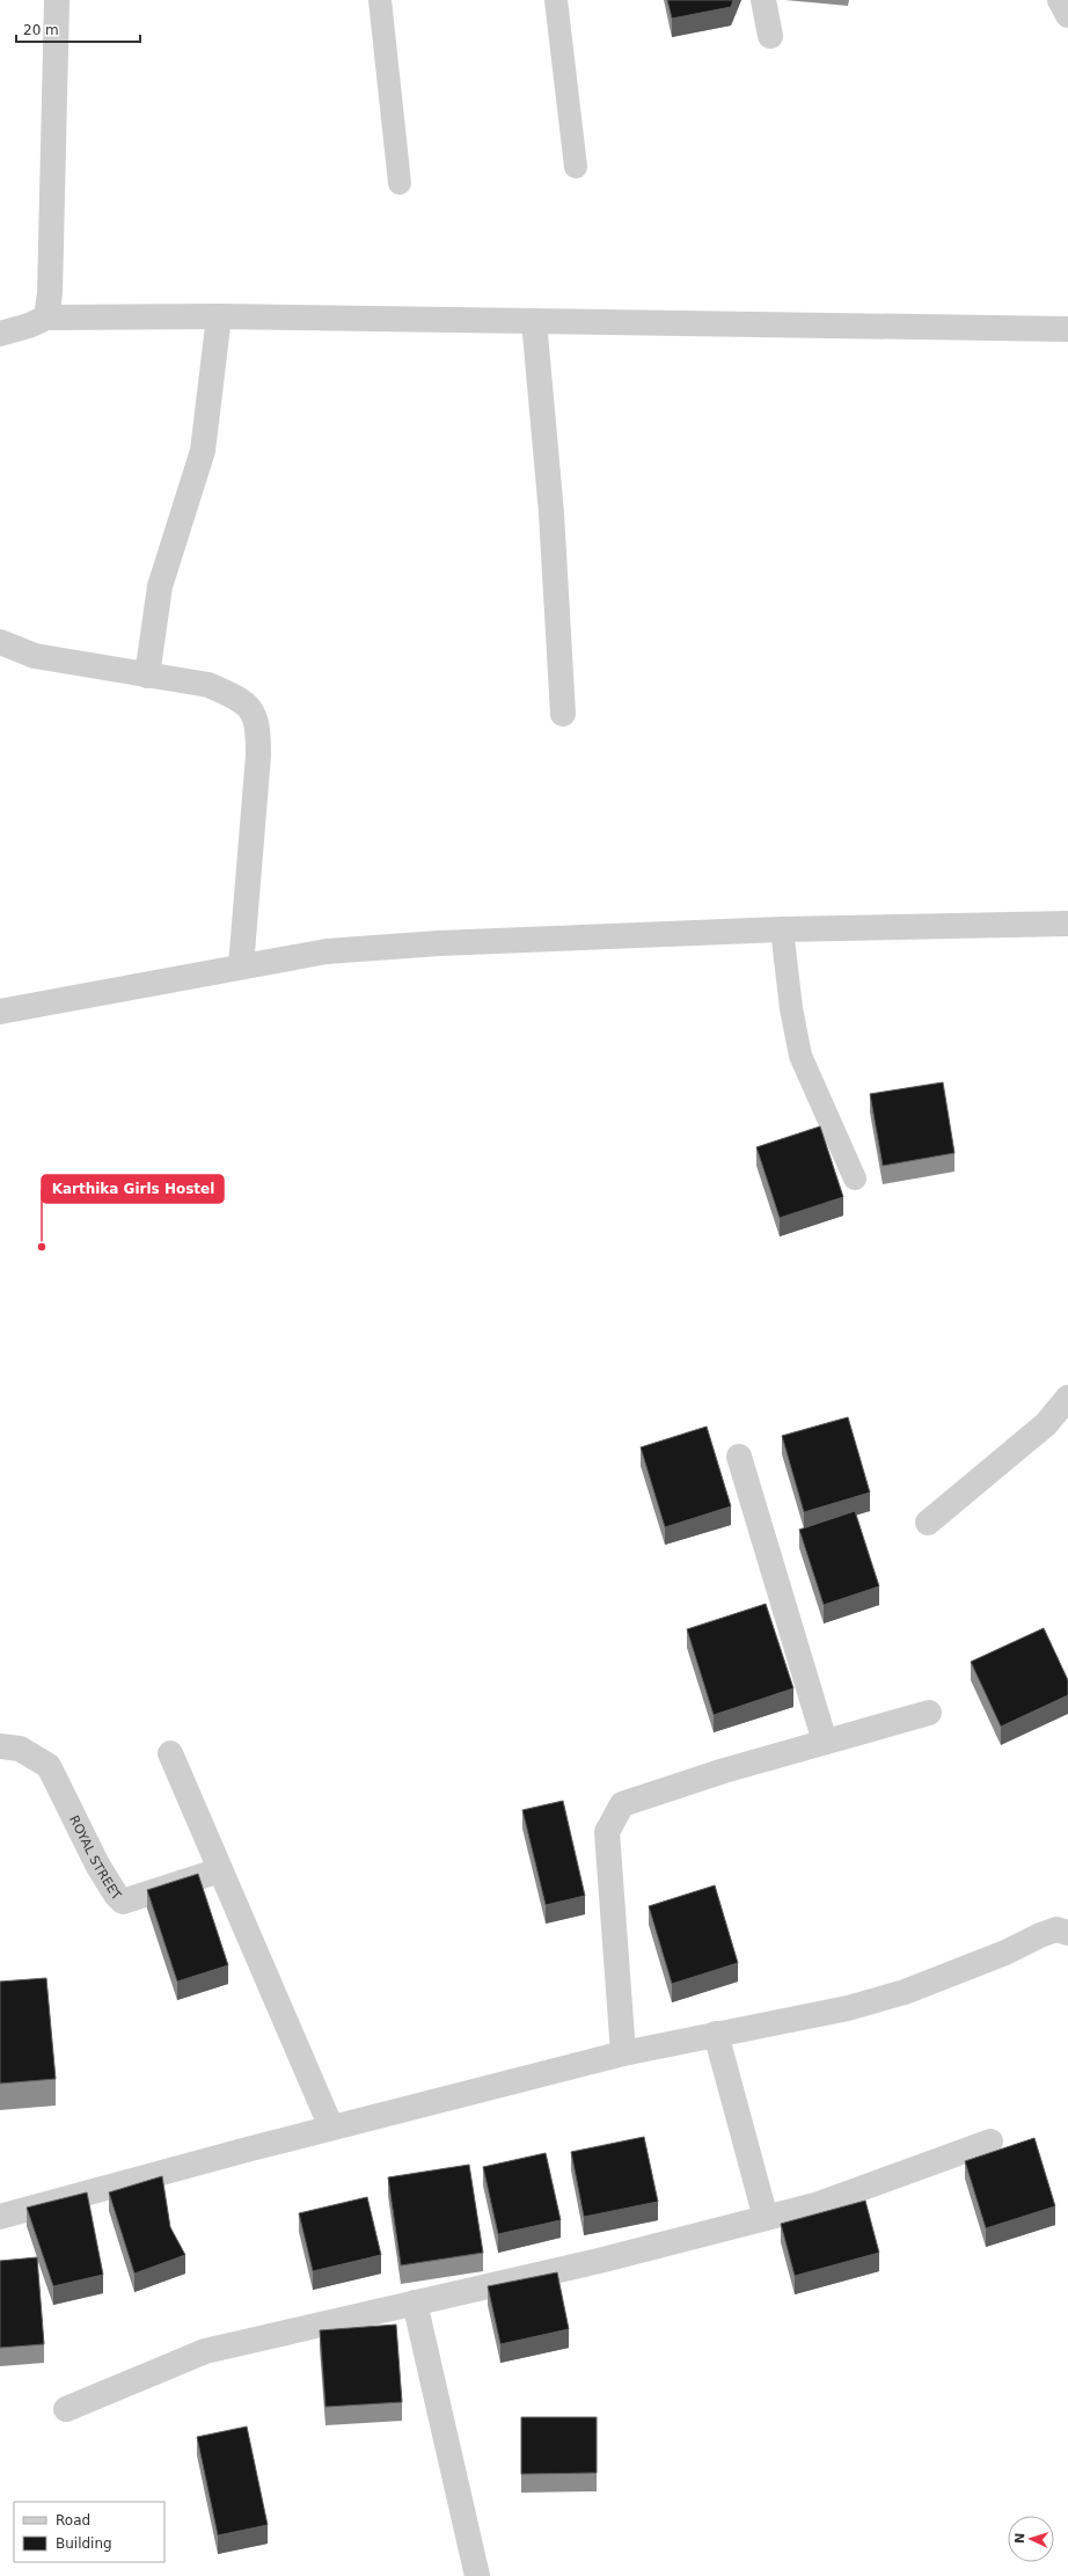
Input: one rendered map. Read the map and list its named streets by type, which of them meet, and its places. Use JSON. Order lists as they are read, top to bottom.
{
  "streets": {
    "street": ["ROYAL STREET"]
  },
  "places": ["Karthika Girls Hostel"],
  "legend": ["Road", "Building"],
  "scale_bar": "20 m",
  "north": "left"
}
